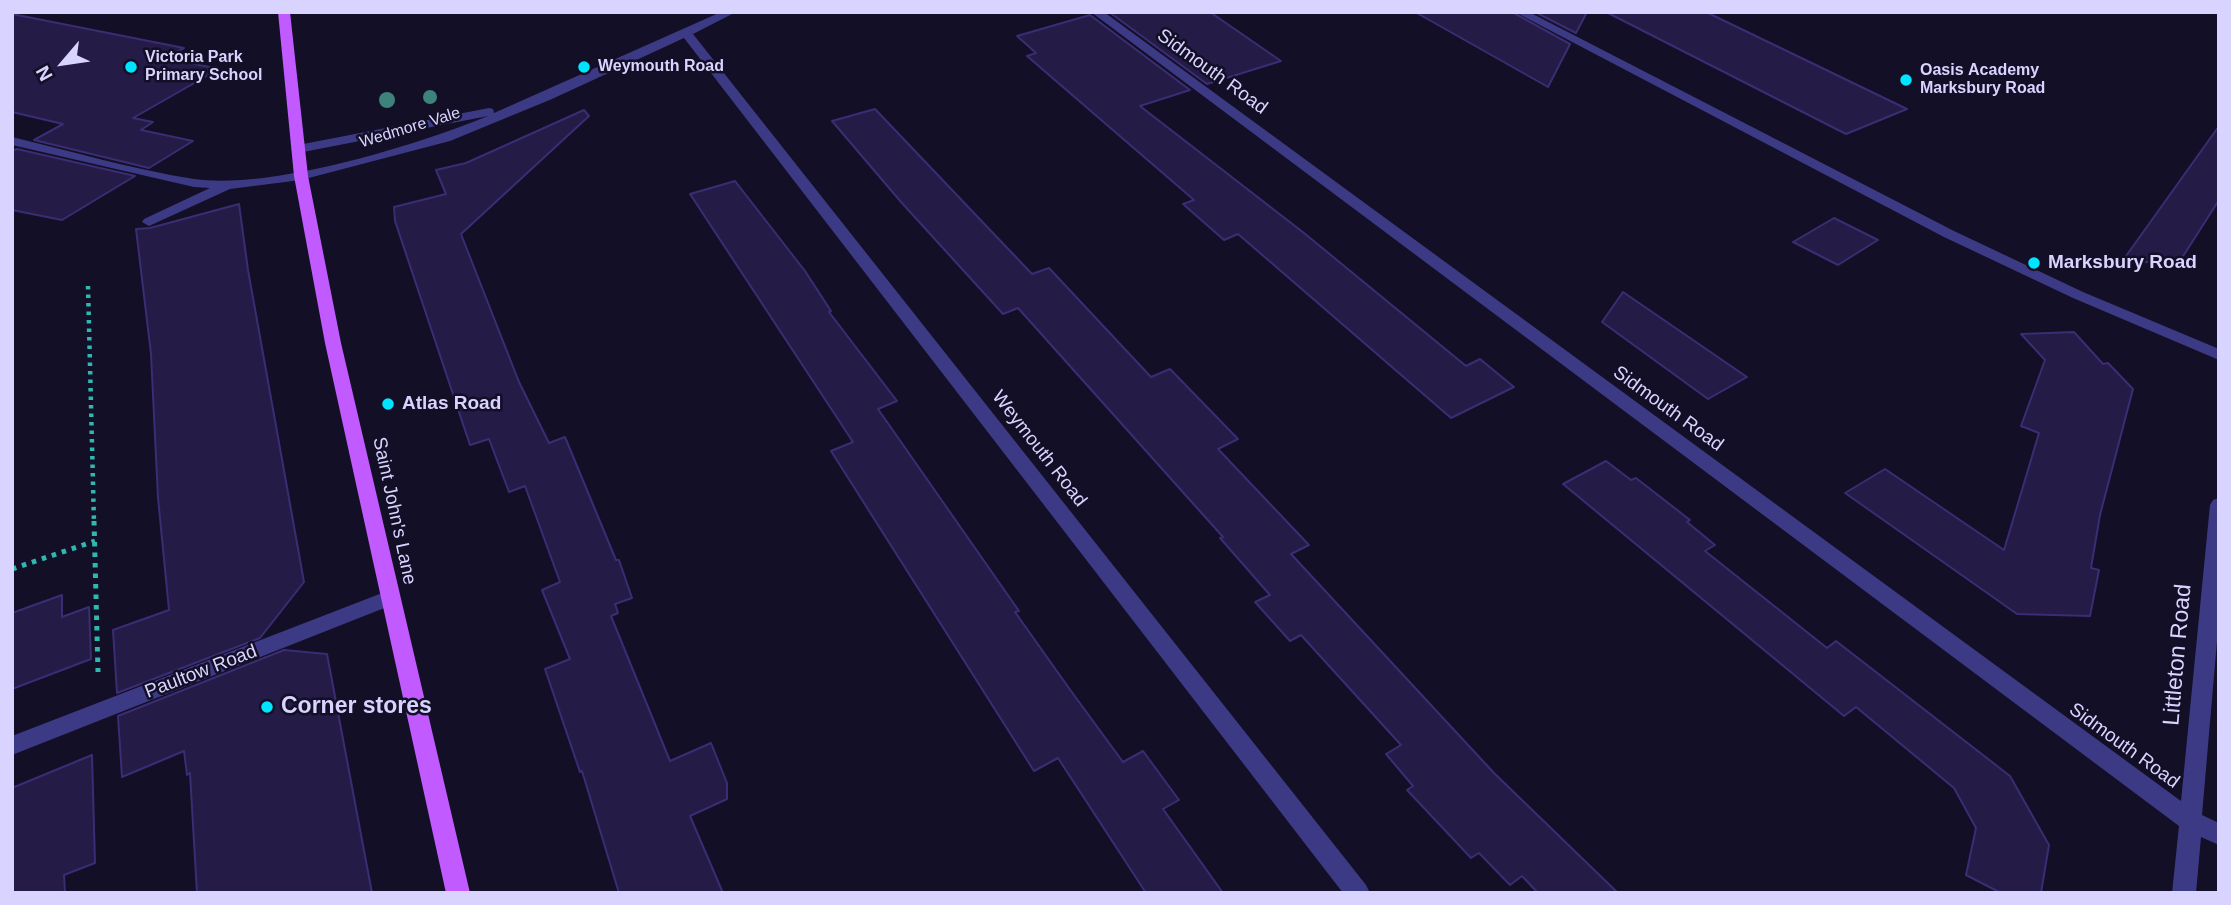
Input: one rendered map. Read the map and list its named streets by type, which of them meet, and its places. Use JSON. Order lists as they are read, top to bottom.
{
  "streets": {
    "main road": ["Saint John's Lane"],
    "street": [
      "Sidmouth Road",
      "Wedmore Vale",
      "Weymouth Road",
      "Littleton Road",
      "Paultow Road"
    ]
  },
  "crossings": [
    ["Sidmouth Road", "Littleton Road"],
    ["Wedmore Vale", "Weymouth Road"],
    ["Wedmore Vale", "Saint John's Lane"],
    ["Saint John's Lane", "Paultow Road"]
  ],
  "places": [
    "Victoria Park Primary School",
    "Weymouth Road",
    "Oasis Academy Marksbury Road",
    "Marksbury Road",
    "Atlas Road",
    "Corner stores"
  ],
  "north": "bottom left"
}
